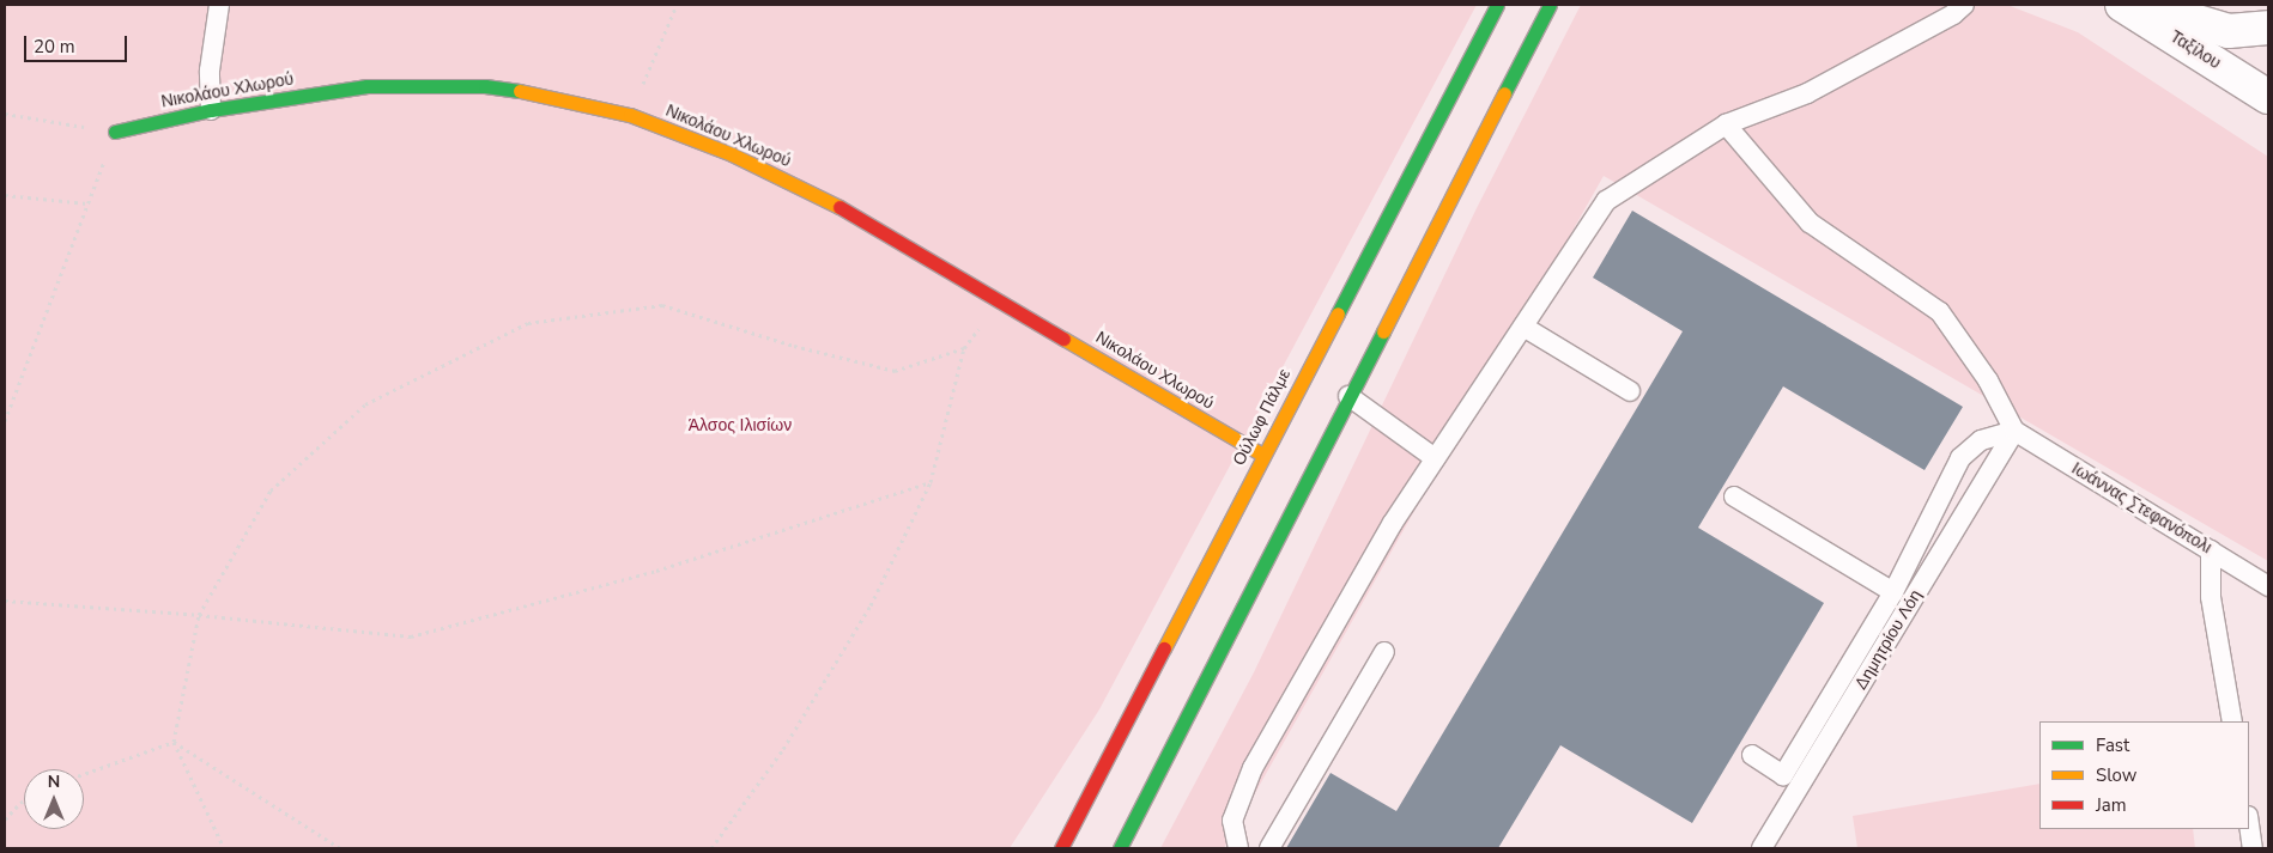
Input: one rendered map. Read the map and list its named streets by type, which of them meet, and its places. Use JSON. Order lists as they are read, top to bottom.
{
  "streets": {
    "main road": ["Νικολάου Χλωρού", "Ούλωφ Πάλμε"],
    "street": ["Ταξίλου"],
    "lane": ["Ιωάννας Στεφανόπολι", "Δημητρίου Λόη"]
  },
  "crossings": [
    ["Νικολάου Χλωρού", "Ούλωφ Πάλμε"],
    ["Ιωάννας Στεφανόπολι", "Δημητρίου Λόη"]
  ],
  "parks": ["Άλσος Ιλισίων"],
  "legend": ["Fast", "Slow", "Jam"],
  "scale_bar": "20 m",
  "north": "top"
}
